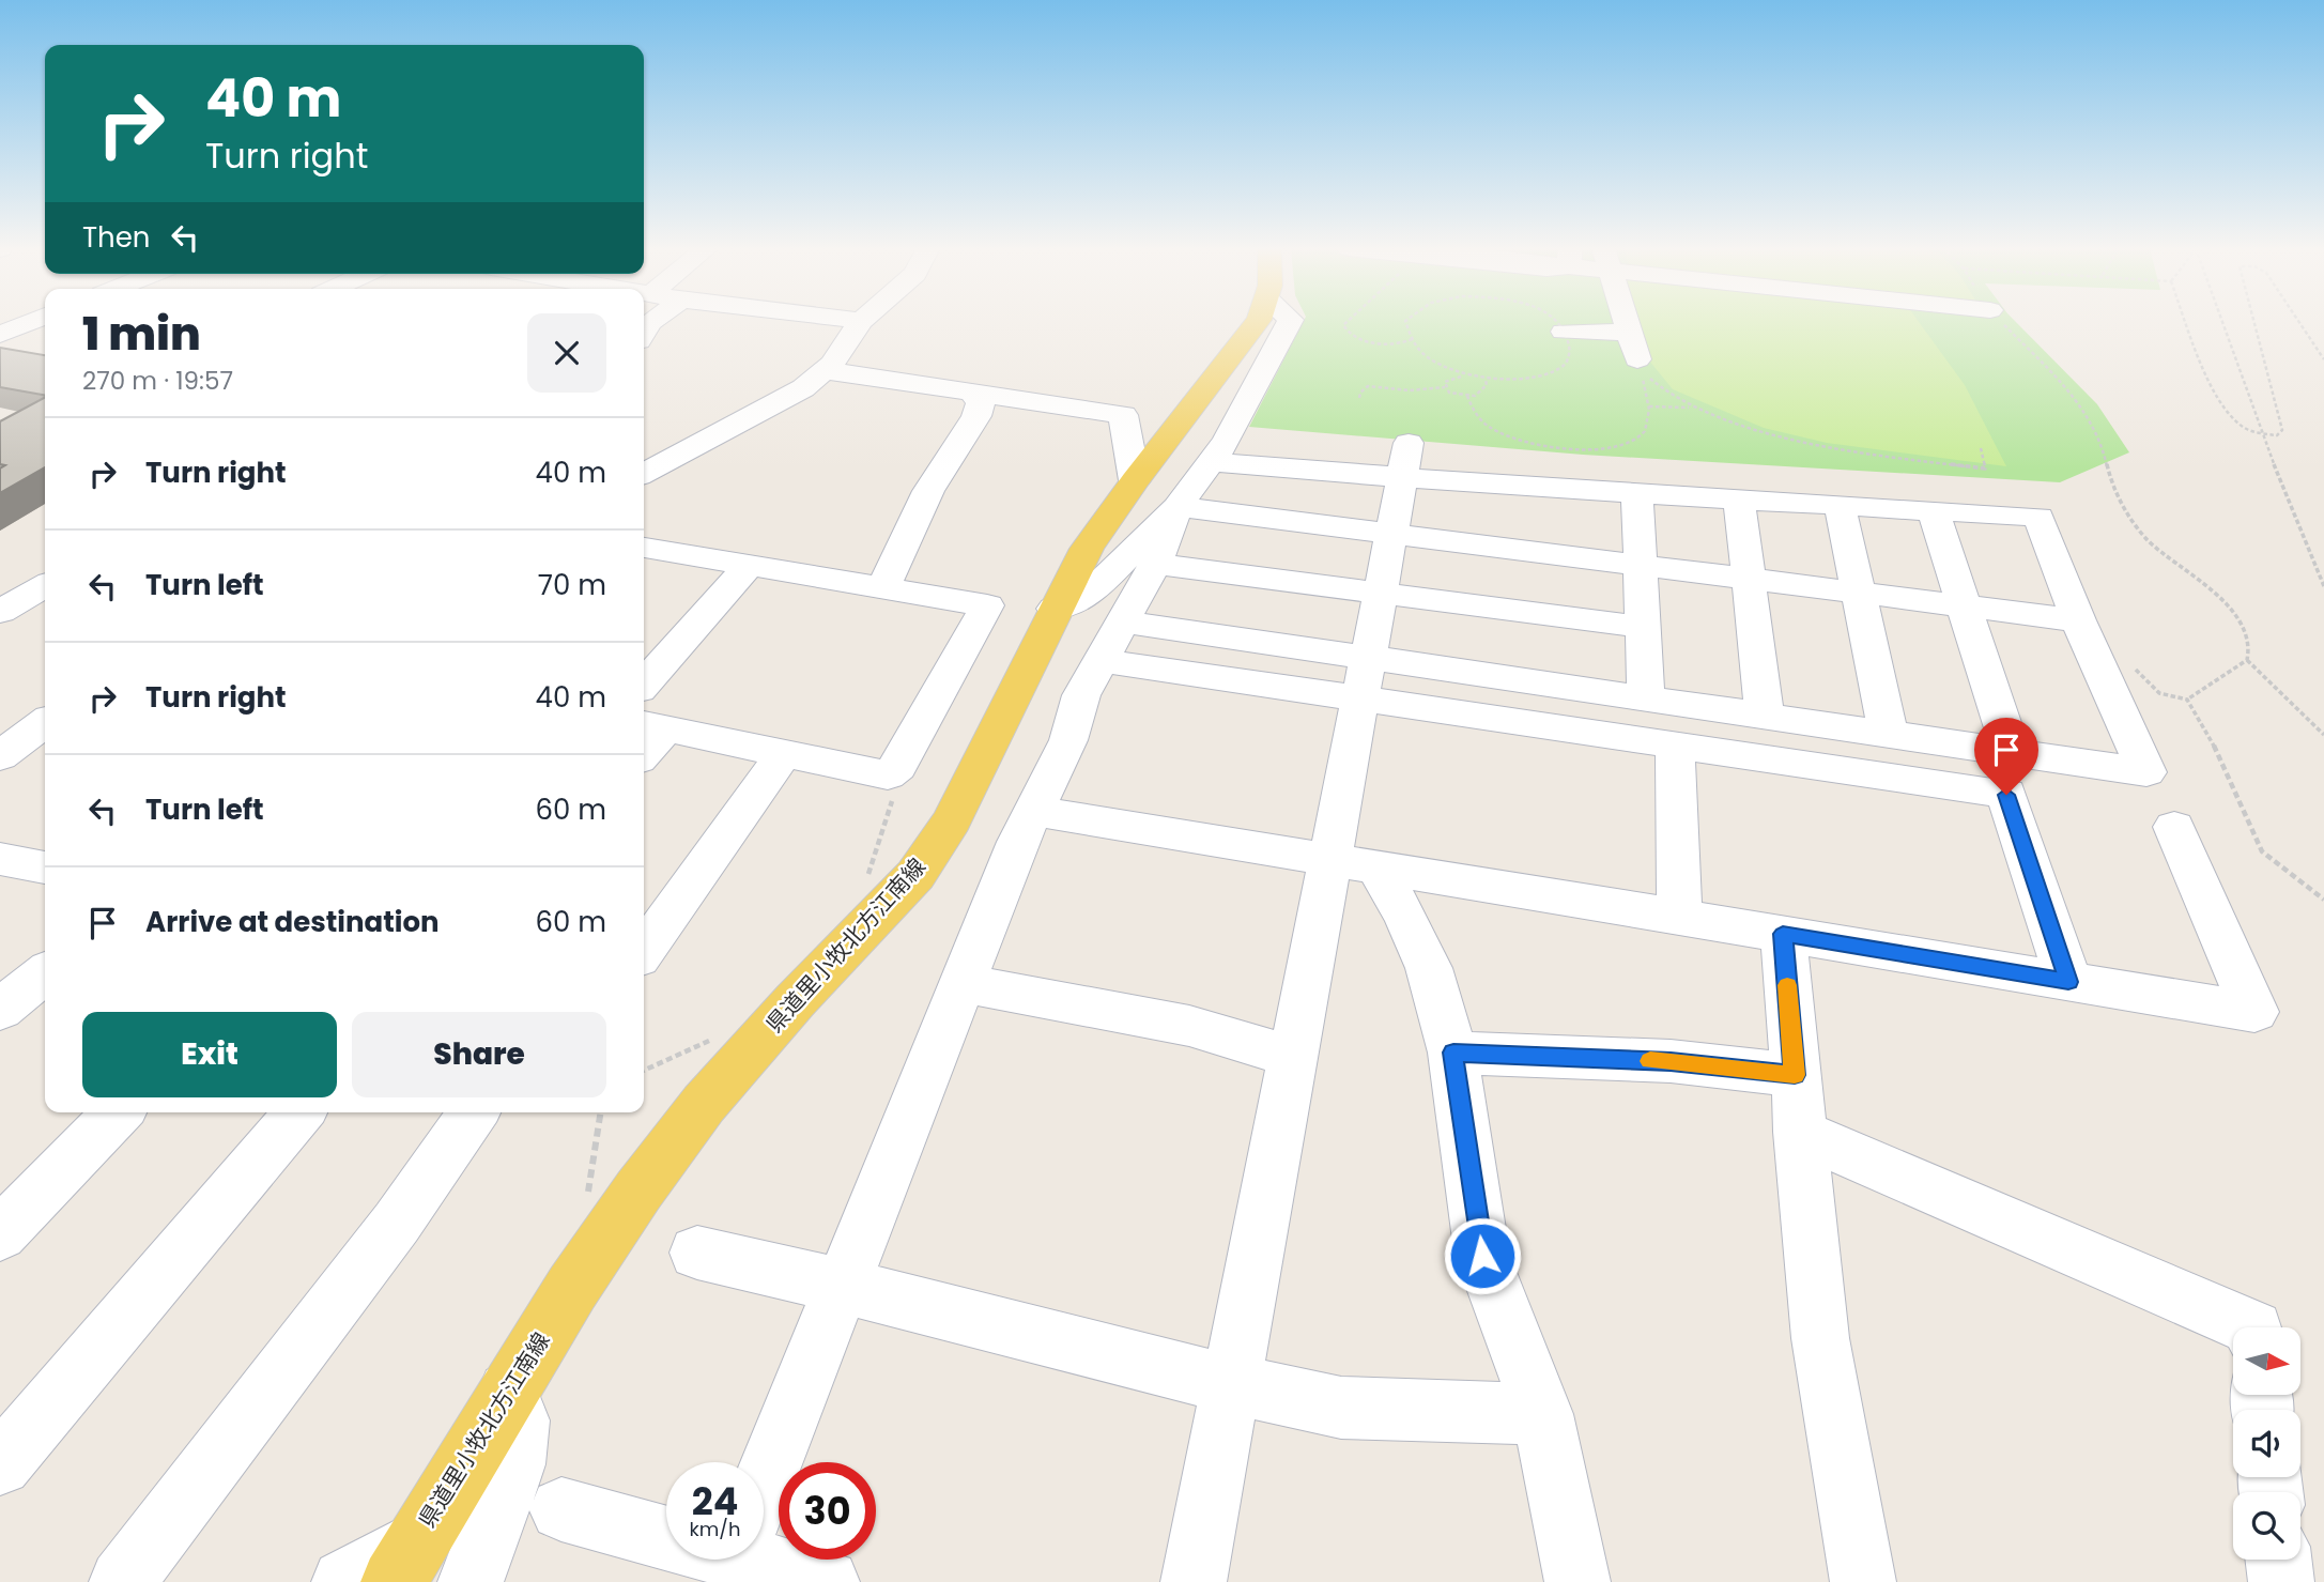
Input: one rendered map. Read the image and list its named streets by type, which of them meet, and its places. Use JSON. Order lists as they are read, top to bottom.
{
  "streets": {
    "main road": ["県道里小牧北方江南線"]
  },
  "north": "right",
  "page": {
    "turn": ["40 m", "Turn right"],
    "then": "Then",
    "heading": ["1 min", "270 m · 19:57"],
    "list": [
      {
        "name": "Turn right",
        "value": "40 m"
      },
      {
        "name": "Turn left",
        "value": "70 m"
      },
      {
        "name": "Turn right",
        "value": "40 m"
      },
      {
        "name": "Turn left",
        "value": "60 m"
      },
      {
        "name": "Arrive at destination",
        "value": "60 m"
      }
    ],
    "buttons": ["Exit", "Share"],
    "speed": "24 km/h",
    "limit": "30"
  }
}
